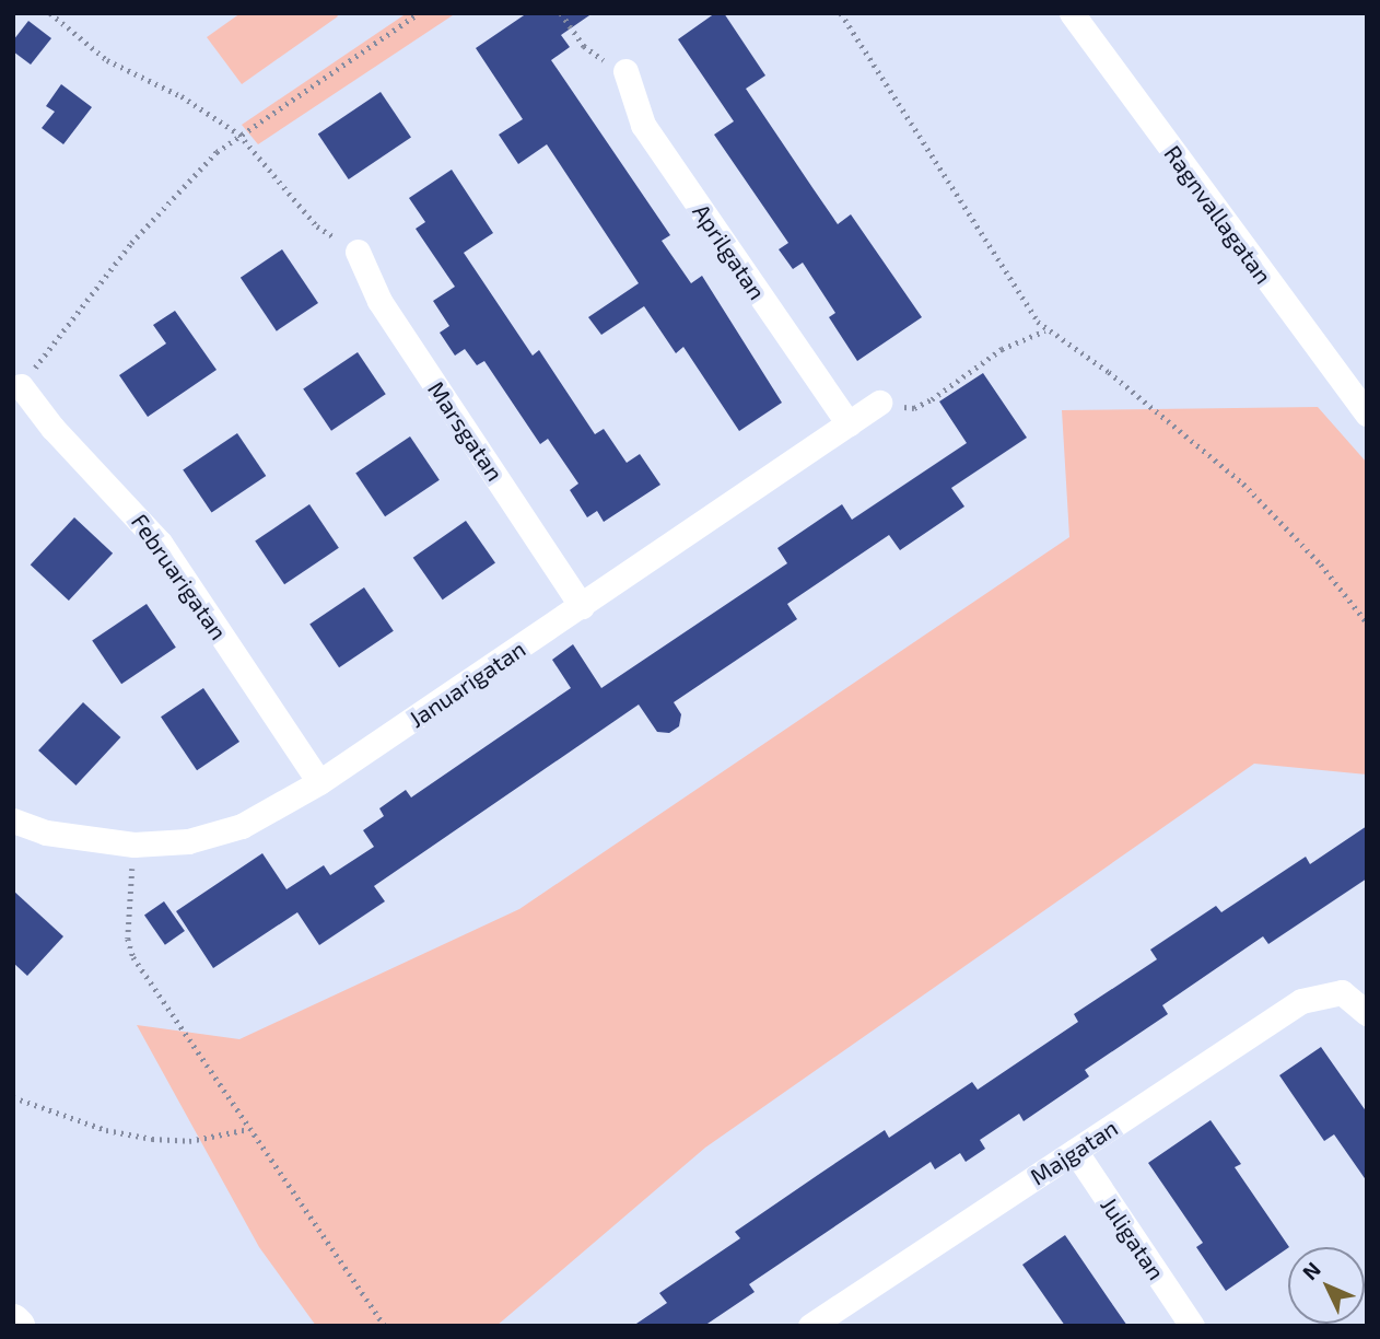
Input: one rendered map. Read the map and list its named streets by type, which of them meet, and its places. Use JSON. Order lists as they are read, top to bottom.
{
  "streets": {
    "street": [
      "Ragnvallagatan",
      "Aprilgatan",
      "Marsgatan",
      "Februarigatan",
      "Januarigatan",
      "Majgatan",
      "Juligatan"
    ]
  },
  "crossings": [
    ["Aprilgatan", "Januarigatan"],
    ["Marsgatan", "Januarigatan"],
    ["Februarigatan", "Januarigatan"],
    ["Majgatan", "Juligatan"]
  ],
  "north": "top left"
}
